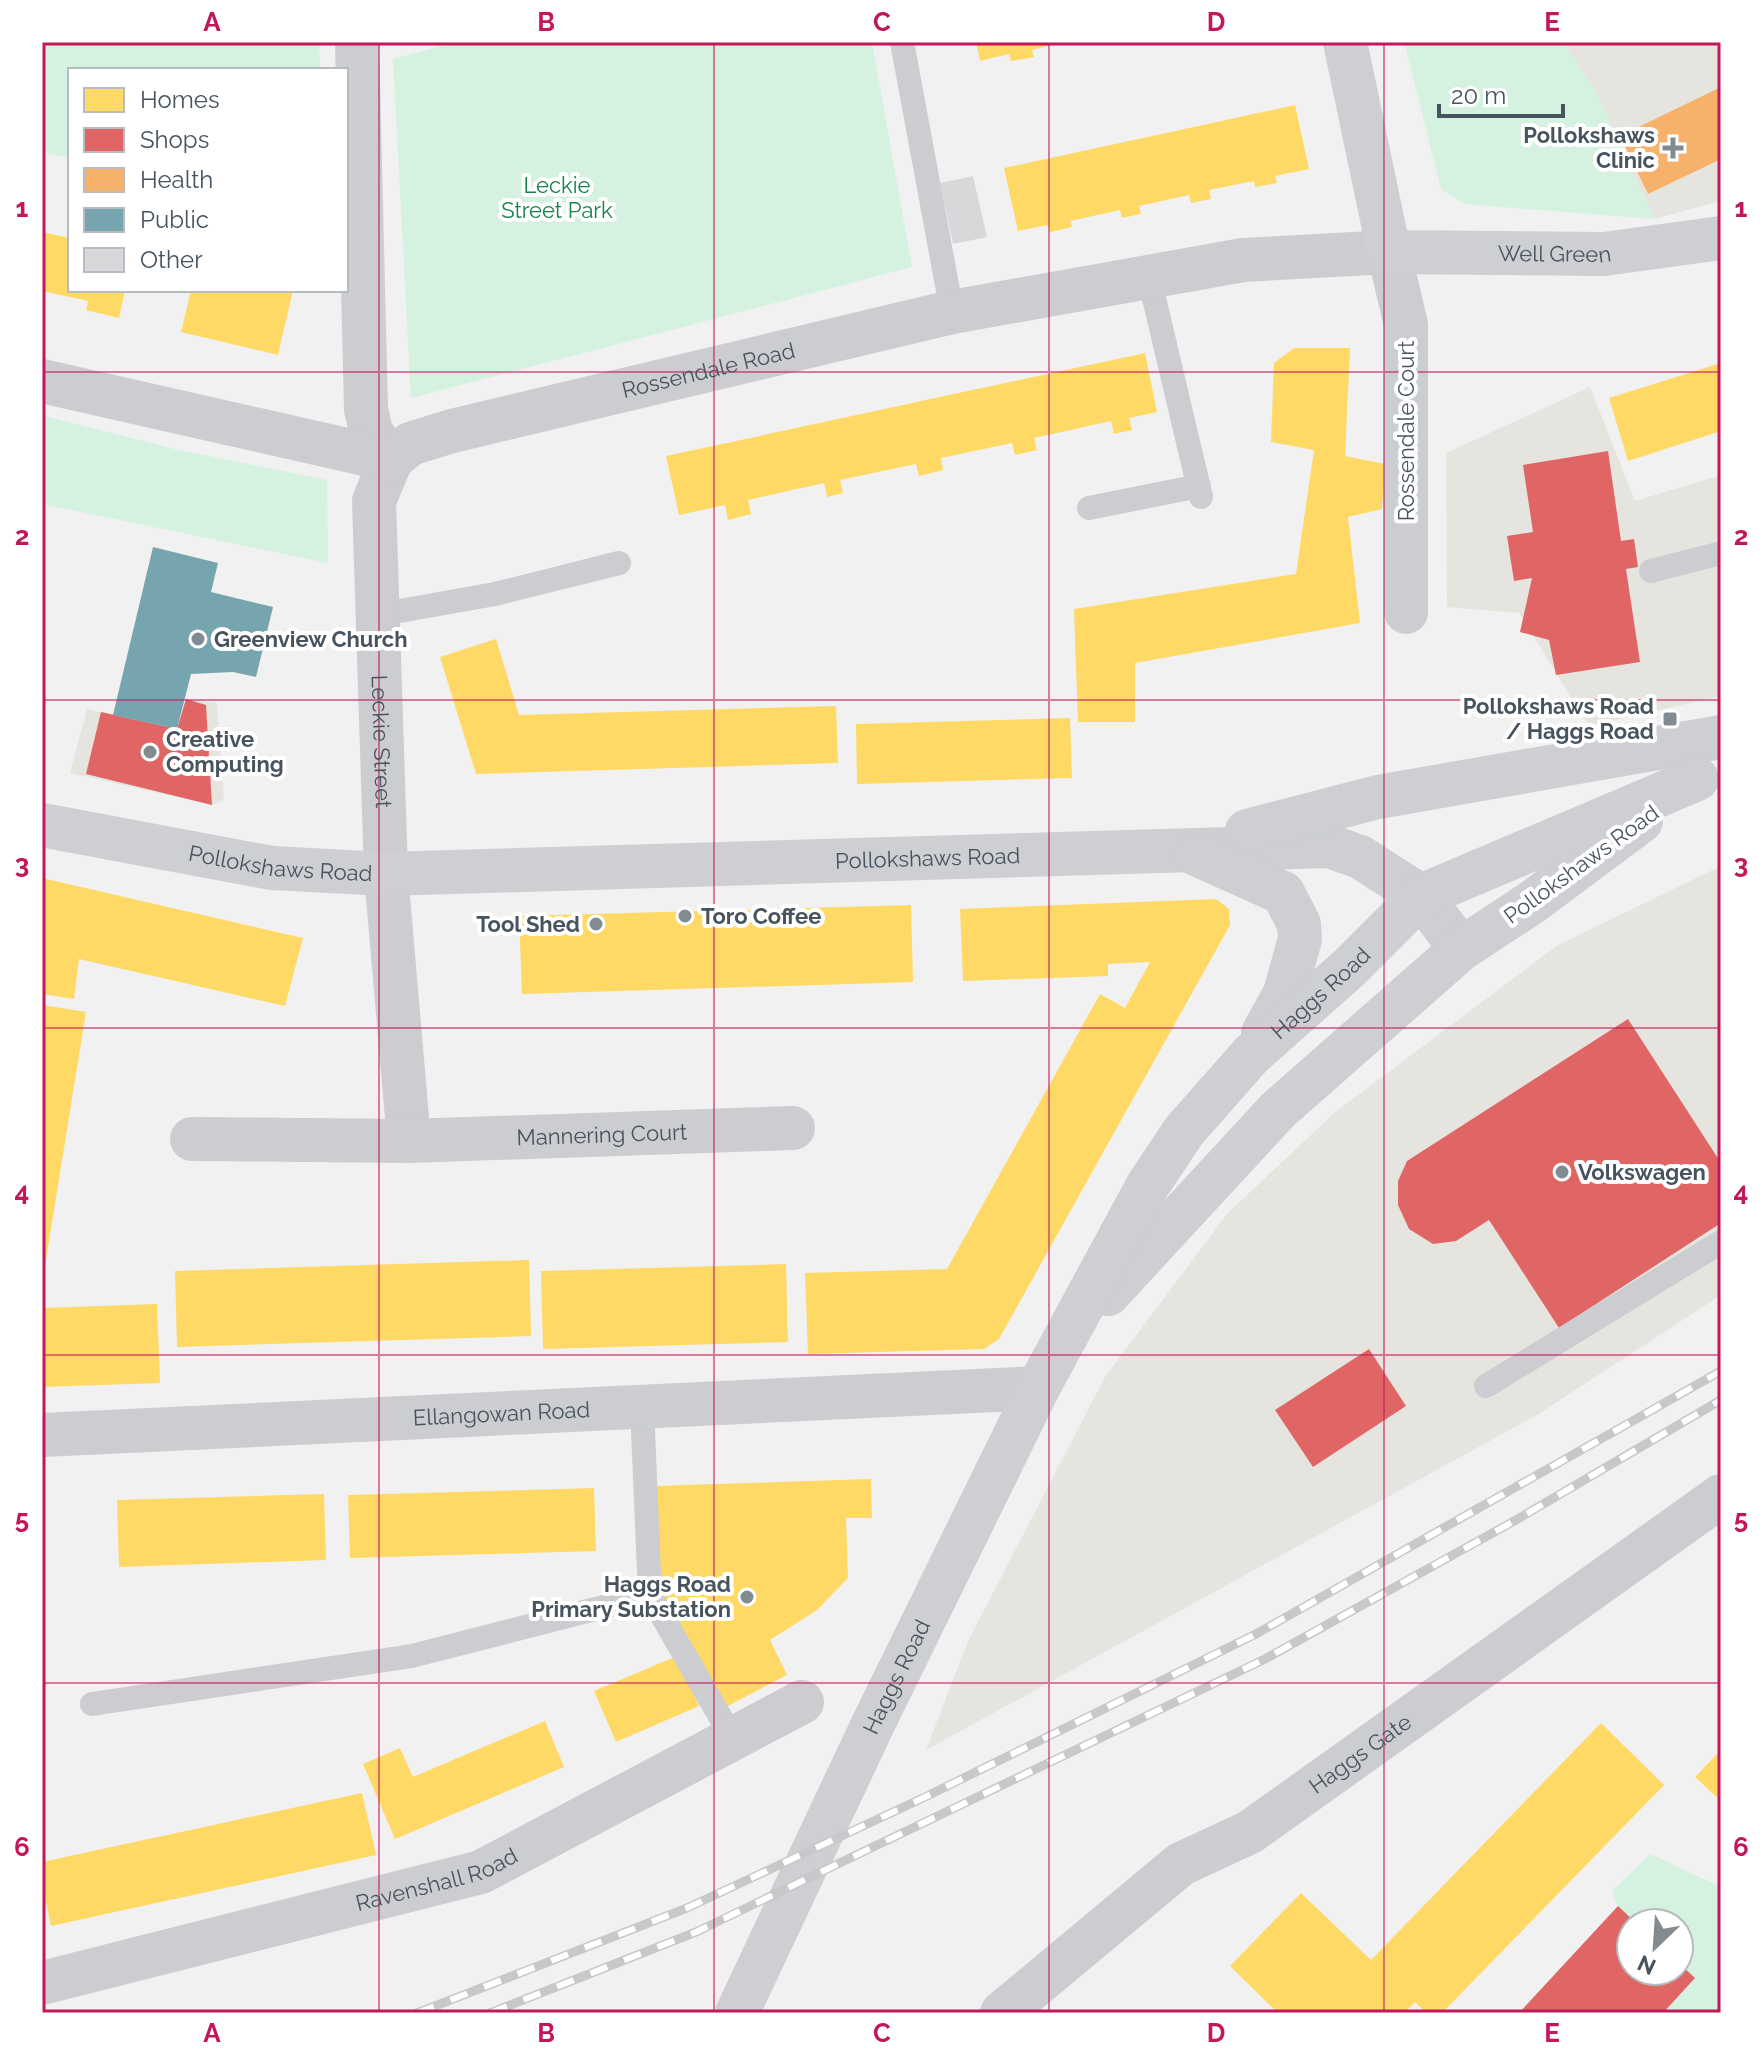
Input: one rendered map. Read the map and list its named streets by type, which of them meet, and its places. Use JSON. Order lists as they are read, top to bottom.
{
  "streets": {
    "main road": ["Well Green", "Pollokshaws Road", "Haggs Road"],
    "street": [
      "Rossendale Road",
      "Rossendale Court",
      "Leckie Street",
      "Mannering Court",
      "Ellangowan Road",
      "Haggs Gate",
      "Ravenshall Road"
    ]
  },
  "crossings": [
    ["Well Green", "Rossendale Road"],
    ["Well Green", "Rossendale Court"],
    ["Rossendale Road", "Rossendale Court"],
    ["Rossendale Road", "Leckie Street"],
    ["Leckie Street", "Pollokshaws Road"],
    ["Pollokshaws Road", "Haggs Road"],
    ["Haggs Road", "Ellangowan Road"]
  ],
  "parks": ["Leckie Street Park"],
  "places": {
    "health": ["Pollokshaws Clinic"],
    "other": [
      "Greenview Church",
      "Creative Computing",
      "Toro Coffee",
      "Tool Shed",
      "Volkswagen",
      "Haggs Road Primary Substation"
    ],
    "transit": ["Pollokshaws Road / Haggs Road"]
  },
  "legend": [
    "Homes",
    "Shops",
    "Health",
    "Public",
    "Other"
  ],
  "scale_bar": "20 m",
  "north": "bottom left",
  "grid": {
    "columns": [
      "A",
      "B",
      "C",
      "D",
      "E"
    ],
    "rows": [
      "1",
      "2",
      "3",
      "4",
      "5",
      "6"
    ]
  }
}
